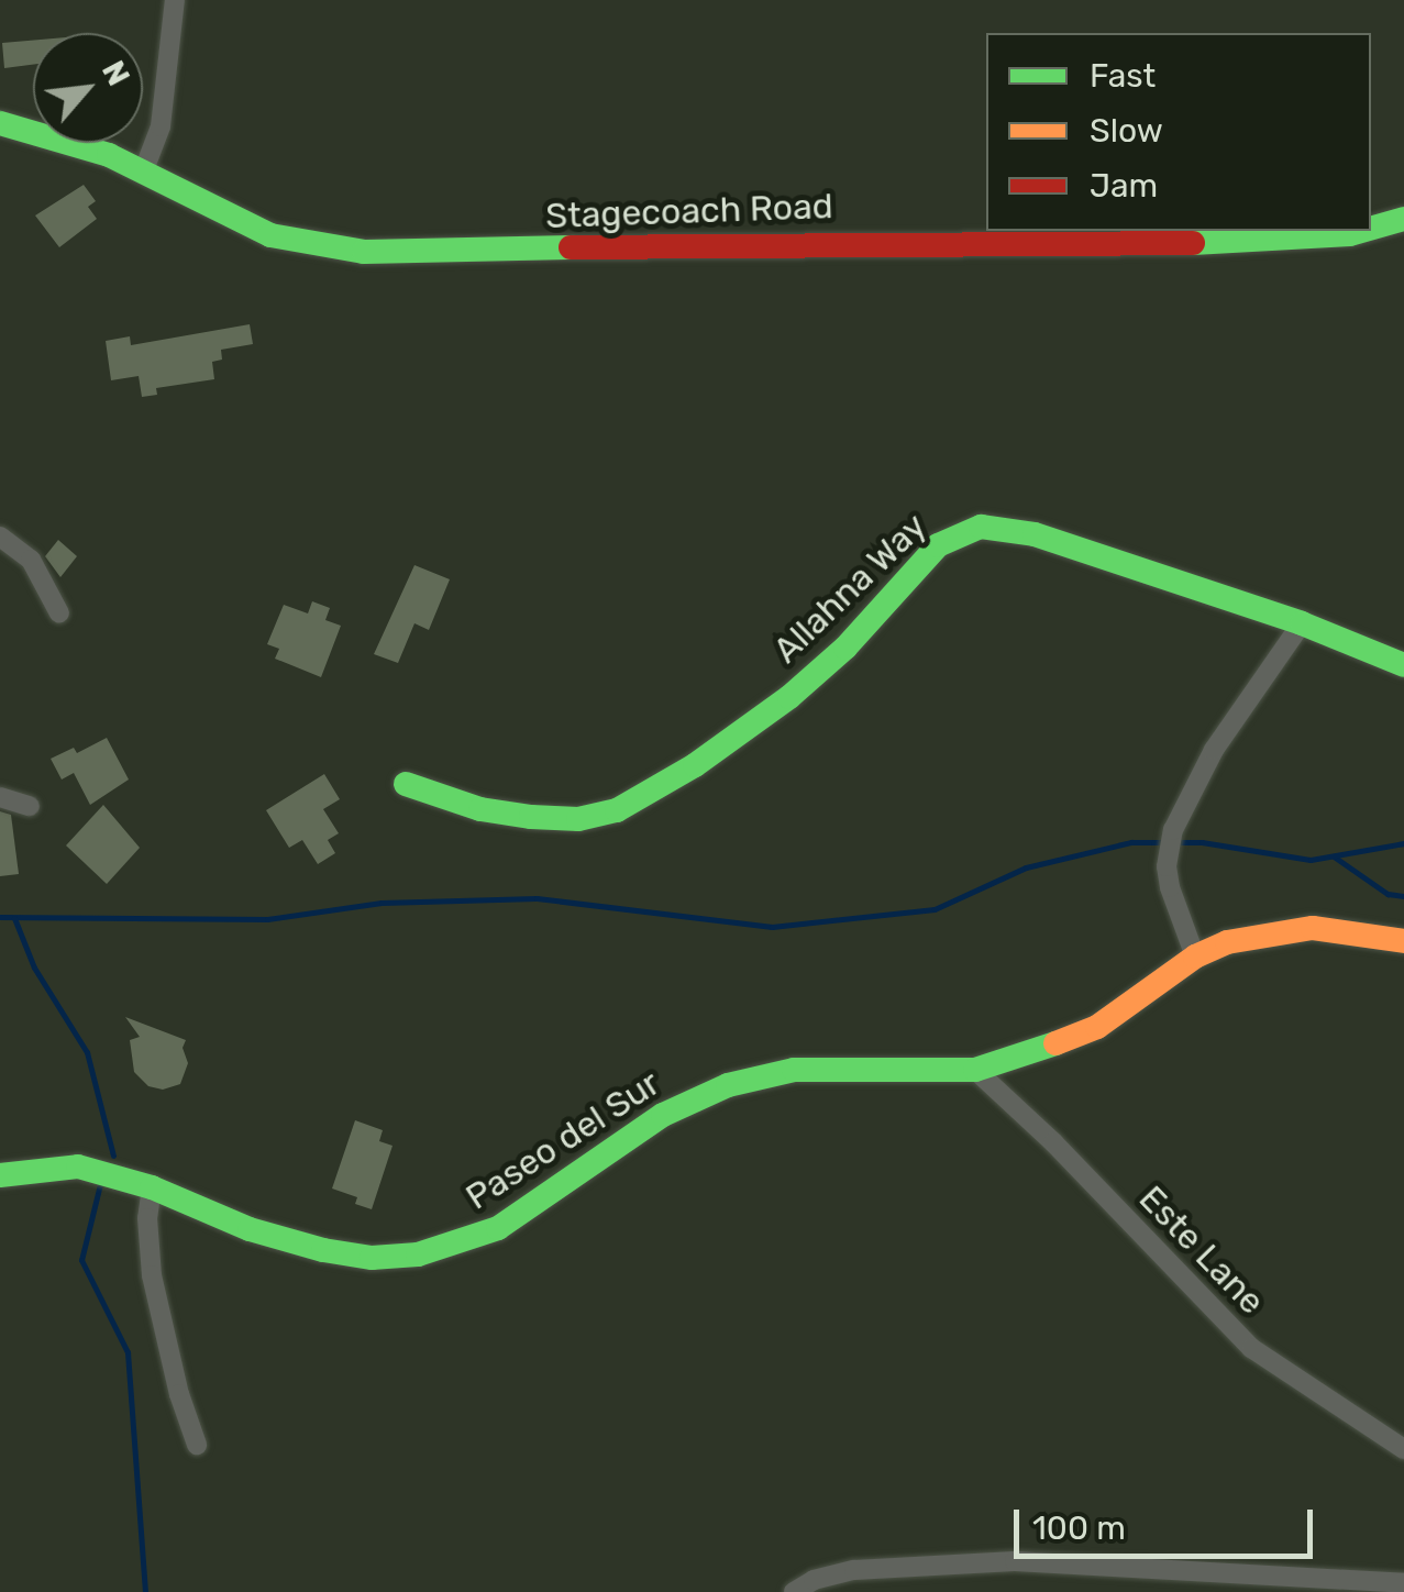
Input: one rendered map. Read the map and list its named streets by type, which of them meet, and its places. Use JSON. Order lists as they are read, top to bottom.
{
  "streets": {
    "street": [
      "Stagecoach Road",
      "Allahna Way",
      "Paseo del Sur",
      "Este Lane"
    ]
  },
  "crossings": [
    ["Paseo del Sur", "Este Lane"]
  ],
  "legend": ["Fast", "Slow", "Jam"],
  "scale_bar": "100 m",
  "north": "top right"
}
